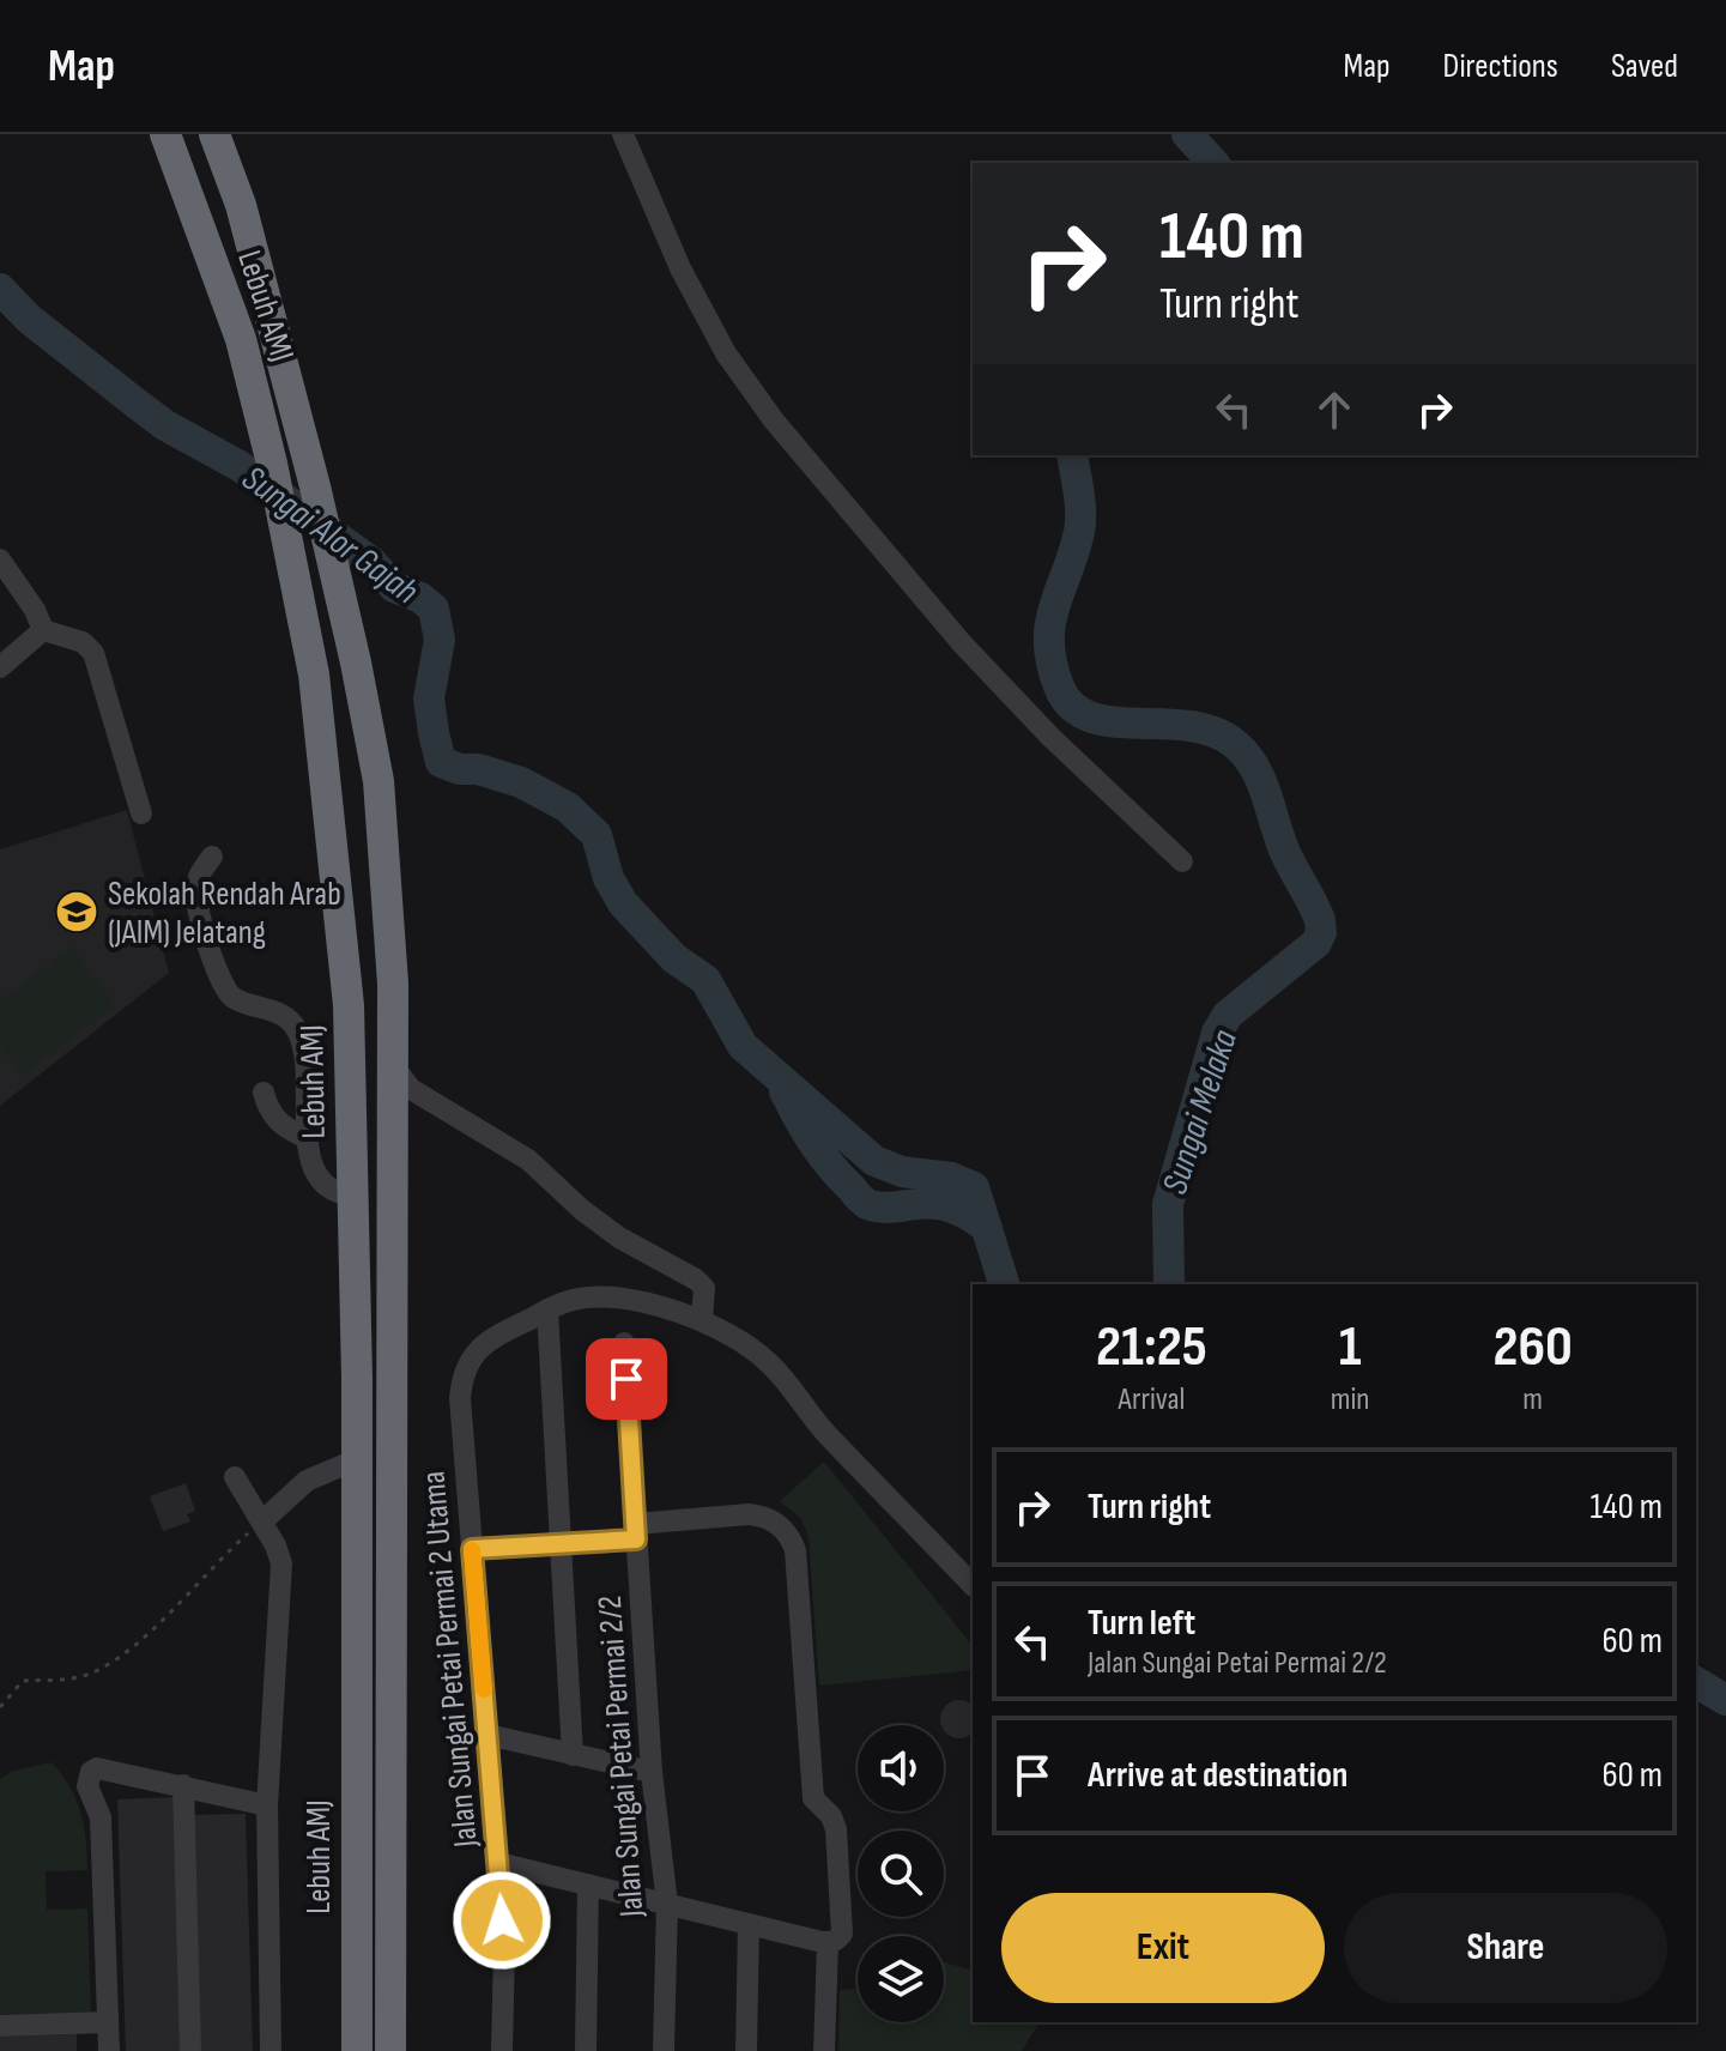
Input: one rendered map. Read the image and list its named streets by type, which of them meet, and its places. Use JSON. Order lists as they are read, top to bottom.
{
  "streets": {
    "highway": ["Lebuh AMJ"],
    "street": ["Jalan Sungai Petai Permai 2 Utama", "Jalan Sungai Petai Permai 2/2"]
  },
  "water": ["Sungai Alor Gajah", "Sungai Melaka"],
  "places": {
    "school or university": ["Sekolah Rendah Arab (JAIM) Jelatang"]
  },
  "page": {
    "header": "Map",
    "nav": ["Map", "Directions", "Saved"],
    "turn": ["140 m", "Turn right"],
    "eta": [
      "21:25",
      "Arrival",
      "1",
      "min",
      "260",
      "m"
    ],
    "list": [
      {
        "name": "Turn right",
        "value": "140 m"
      },
      {
        "name": "Turn left",
        "note": "Jalan Sungai Petai Permai 2/2",
        "value": "60 m"
      },
      {
        "name": "Arrive at destination",
        "value": "60 m"
      }
    ],
    "buttons": ["Exit", "Share"]
  }
}
